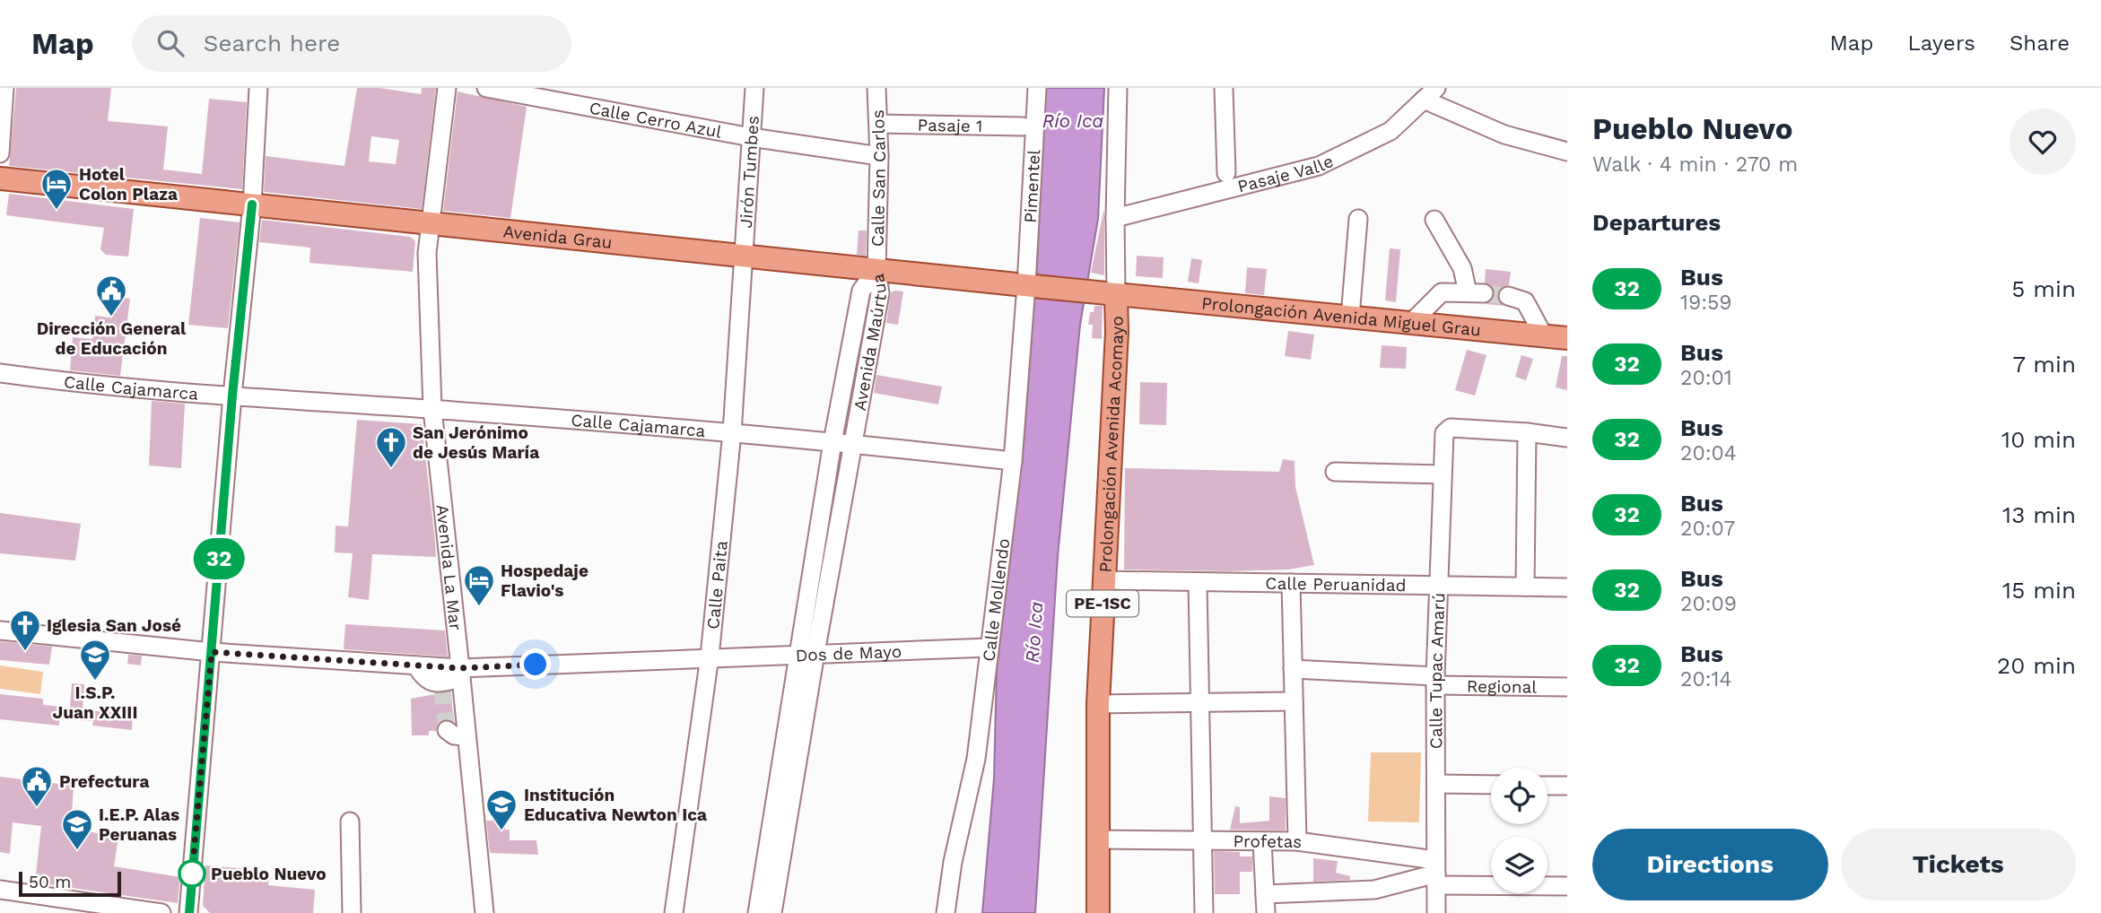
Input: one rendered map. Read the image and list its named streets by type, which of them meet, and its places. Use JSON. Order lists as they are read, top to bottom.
{
  "streets": {
    "main road": [
      "Avenida Grau",
      "Prolongación Avenida Miguel Grau",
      "Prolongación Avenida Acomayo",
      "PE-1SC"
    ],
    "street": [
      "Calle Cerro Azul",
      "Pasaje 1",
      "Jirón Tumbes",
      "Pasaje Valle",
      "Calle San Carlos",
      "Pimentel",
      "Avenida Maúrtua",
      "Calle Cajamarca",
      "Avenida La Mar",
      "Calle Peruanidad",
      "Calle Paita",
      "Calle Mollendo",
      "Dos de Mayo",
      "Calle Tupac Amarú",
      "Regional",
      "Profetas"
    ]
  },
  "crossings": [
    ["Calle Cerro Azul", "Jirón Tumbes"],
    ["Calle Cerro Azul", "Calle San Carlos"],
    ["Pasaje 1", "Calle San Carlos"],
    ["Jirón Tumbes", "Avenida Grau"],
    ["Jirón Tumbes", "Calle Paita"],
    ["Pasaje Valle", "Prolongación Avenida Acomayo"],
    ["Calle San Carlos", "Avenida Grau"],
    ["Calle San Carlos", "Avenida Maúrtua"],
    ["Pimentel", "Avenida Grau"],
    ["Pimentel", "Calle Mollendo"],
    ["Avenida Grau", "Prolongación Avenida Miguel Grau"],
    ["Avenida Grau", "Avenida Maúrtua"],
    ["Avenida Grau", "Prolongación Avenida Acomayo"],
    ["Avenida Grau", "Avenida La Mar"],
    ["Avenida Grau", "Calle Paita"],
    ["Avenida Grau", "Calle Mollendo"],
    ["Prolongación Avenida Miguel Grau", "Prolongación Avenida Acomayo"],
    ["Avenida Maúrtua", "Calle Cajamarca"],
    ["Avenida Maúrtua", "Dos de Mayo"],
    ["Calle Cajamarca", "Avenida La Mar"],
    ["Calle Cajamarca", "Calle Paita"],
    ["Calle Cajamarca", "Calle Mollendo"],
    ["Prolongación Avenida Acomayo", "Calle Peruanidad"],
    ["Prolongación Avenida Acomayo", "Profetas"],
    ["Avenida La Mar", "Dos de Mayo"],
    ["Calle Peruanidad", "Calle Tupac Amarú"],
    ["Calle Paita", "Dos de Mayo"],
    ["Calle Mollendo", "Dos de Mayo"],
    ["Calle Tupac Amarú", "Regional"],
    ["Calle Tupac Amarú", "Profetas"]
  ],
  "water": ["Río Ica"],
  "places": {
    "hotel": ["Hotel Colon Plaza", "Hospedaje Flavio's"],
    "public building": ["Dirección General de Educación", "Prefectura"],
    "church": ["San Jerónimo de Jesús María", "Iglesia San José"],
    "school or university": ["I.S.P. Juan XXIII", "Institución Educativa Newton Ica", "I.E.P. Alas Peruanas"],
    "other": ["Pueblo Nuevo"]
  },
  "lines": ["bus line 32"],
  "scale_bar": "50 m",
  "page": {
    "header": "Map",
    "search": "Search here",
    "nav": ["Map", "Layers", "Share"],
    "on_map": "32",
    "heading": [
      ["Pueblo Nuevo", "Walk · 4 min · 270 m"],
      "Departures"
    ],
    "list": [
      {
        "mark": "32",
        "name": "Bus",
        "note": "19:59",
        "value": "5 min"
      },
      {
        "mark": "32",
        "name": "Bus",
        "note": "20:01",
        "value": "7 min"
      },
      {
        "mark": "32",
        "name": "Bus",
        "note": "20:04",
        "value": "10 min"
      },
      {
        "mark": "32",
        "name": "Bus",
        "note": "20:07",
        "value": "13 min"
      },
      {
        "mark": "32",
        "name": "Bus",
        "note": "20:09",
        "value": "15 min"
      },
      {
        "mark": "32",
        "name": "Bus",
        "note": "20:14",
        "value": "20 min"
      }
    ],
    "buttons": ["Directions", "Tickets"],
    "scale": "50 m"
  }
}
